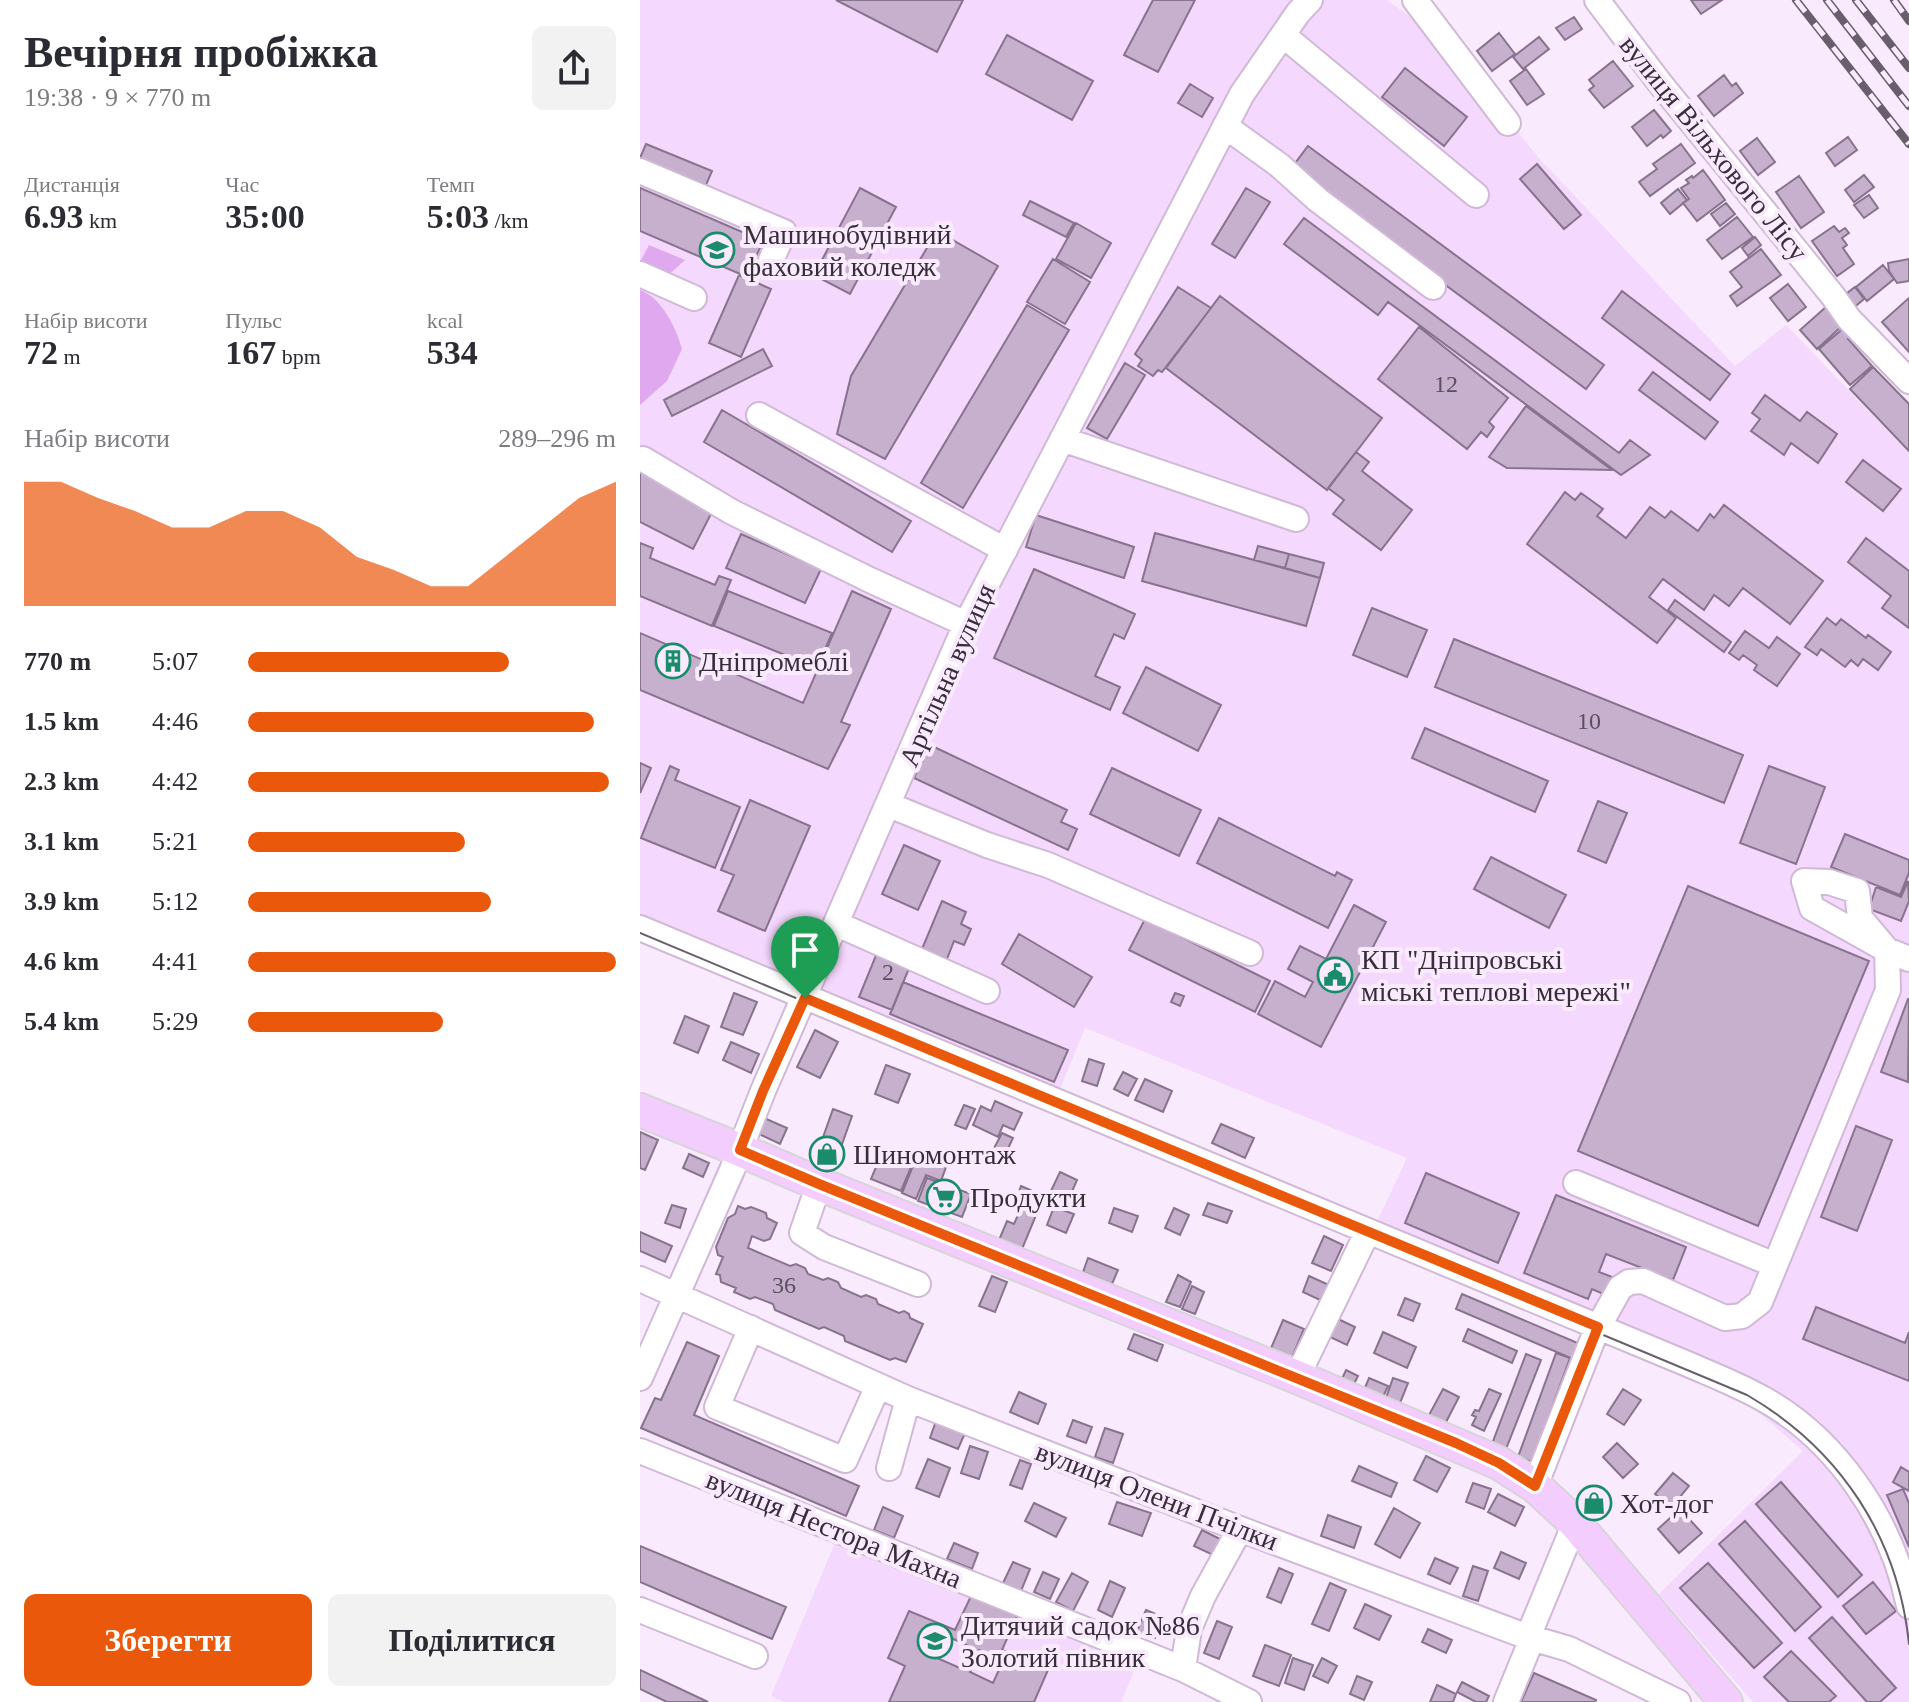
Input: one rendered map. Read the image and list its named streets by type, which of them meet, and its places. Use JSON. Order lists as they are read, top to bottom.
{
  "streets": {
    "street": [
      "вулиця Вільхового Лісу",
      "Артільна вулиця",
      "вулиця Олени Пчілки",
      "вулиця Нестора Махна"
    ]
  },
  "crossings": [
    ["Артільна вулиця", "вулиця Олени Пчілки"]
  ],
  "places": {
    "school or university": ["Машинобудівний фаховий коледж", "Дитячий садок №86 Золотий півник"],
    "building": ["Дніпромеблі"],
    "public building": ["КП \"Дніпровські міські теплові мережі\""],
    "shop": ["Шиномонтаж", "Хот-дог"],
    "supermarket": ["Продукти"]
  },
  "house_numbers": [
    "12",
    "10",
    "2",
    "36"
  ],
  "page": {
    "heading": ["Вечірня пробіжка", "19:38 · 9 × 770 m"],
    "stats": [
      ["Дистанція", "6.93 km"],
      ["Час", "35:00"],
      ["Темп", "5:03 /km"],
      ["Набір висоти", "72 m"],
      ["Пульс", "167 bpm"],
      ["kcal", "534"]
    ],
    "chart": ["Набір висоти", "289–296 m"],
    "list": [
      {
        "name": "770 m",
        "note": "5:07"
      },
      {
        "name": "1.5 km",
        "note": "4:46"
      },
      {
        "name": "2.3 km",
        "note": "4:42"
      },
      {
        "name": "3.1 km",
        "note": "5:21"
      },
      {
        "name": "3.9 km",
        "note": "5:12"
      },
      {
        "name": "4.6 km",
        "note": "4:41"
      },
      {
        "name": "5.4 km",
        "note": "5:29"
      }
    ],
    "buttons": ["Зберегти", "Поділитися"]
  }
}
